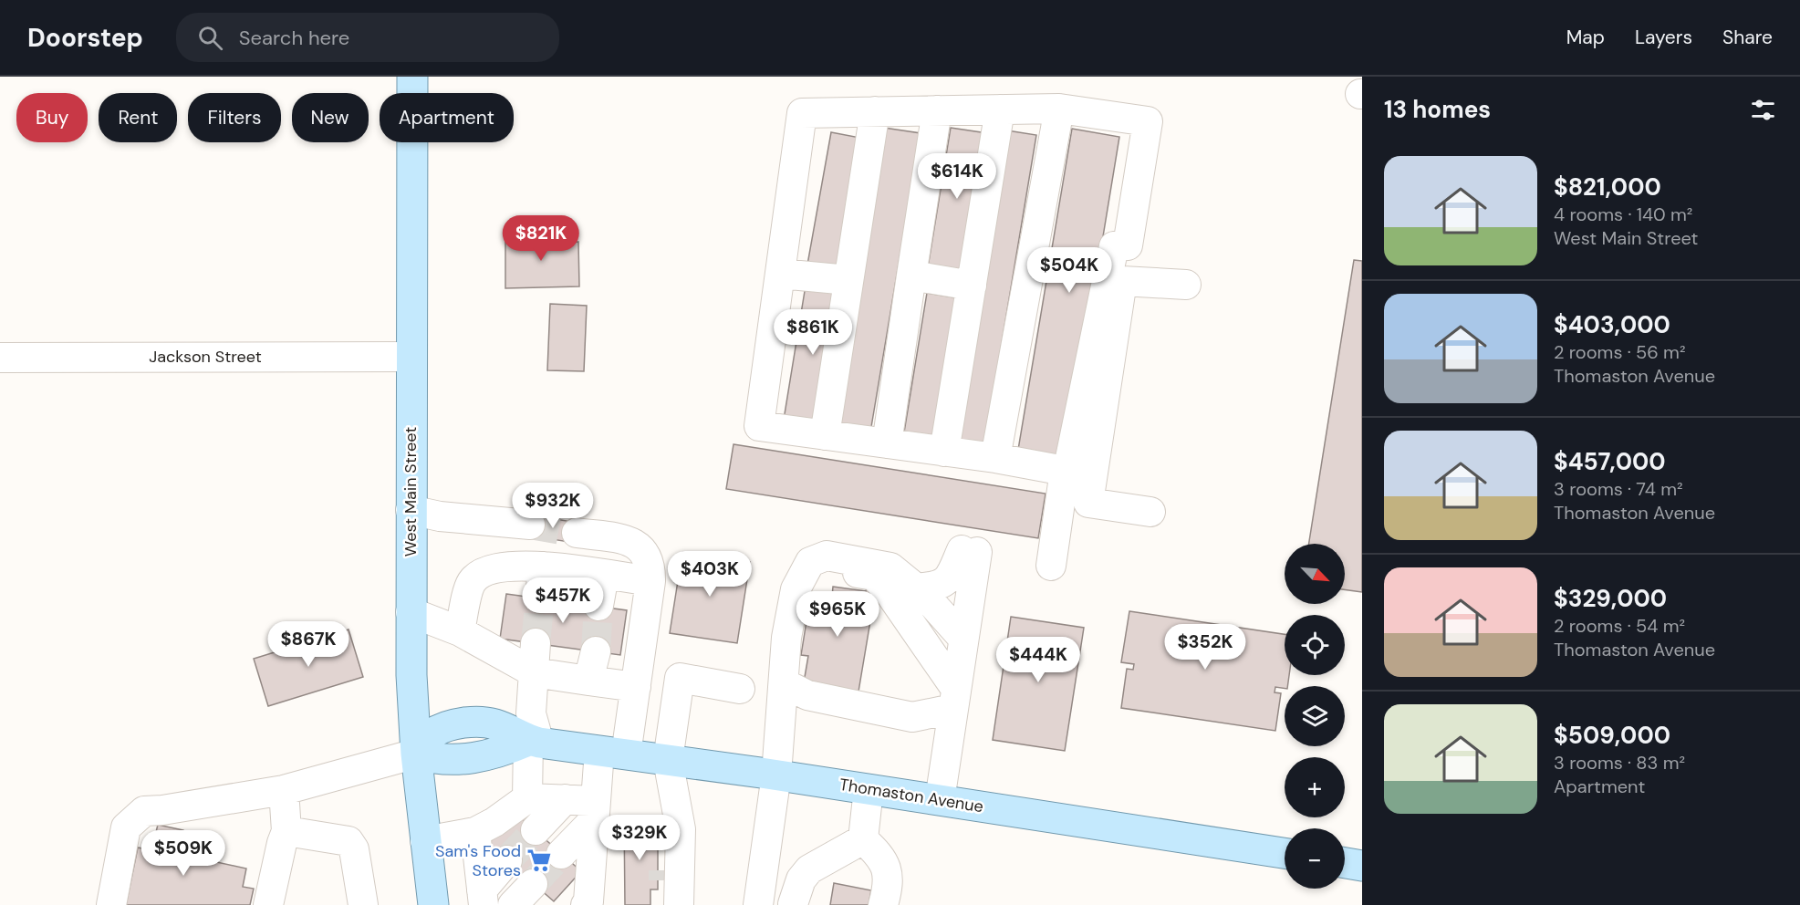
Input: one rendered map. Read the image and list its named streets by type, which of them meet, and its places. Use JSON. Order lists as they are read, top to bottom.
{
  "streets": {
    "main road": ["West Main Street", "Thomaston Avenue"],
    "street": ["Jackson Street"]
  },
  "crossings": [
    ["Jackson Street", "West Main Street"],
    ["West Main Street", "Thomaston Avenue"]
  ],
  "places": {
    "supermarket": ["Sam's Food Stores"]
  },
  "north": "bottom right",
  "page": {
    "header": "Doorstep",
    "search": "Search here",
    "nav": ["Map", "Layers", "Share"],
    "heading": "13 homes",
    "chip": [
      "Buy",
      "Rent",
      "Filters",
      "New",
      "Apartment"
    ],
    "list": [
      {
        "name": "$821,000",
        "note": "4 rooms · 140 m² · West Main Street"
      },
      {
        "name": "$403,000",
        "note": "2 rooms · 56 m² · Thomaston Avenue"
      },
      {
        "name": "$457,000",
        "note": "3 rooms · 74 m² · Thomaston Avenue"
      },
      {
        "name": "$329,000",
        "note": "2 rooms · 54 m² · Thomaston Avenue"
      },
      {
        "name": "$509,000",
        "note": "3 rooms · 83 m² · Apartment"
      }
    ],
    "price": [
      "$614K",
      "$821K",
      "$504K",
      "$861K",
      "$932K",
      "$403K",
      "$457K",
      "$965K",
      "$867K",
      "$352K",
      "$444K",
      "$329K",
      "$509K"
    ],
    "map_buttons": ["+", "−"]
  }
}
